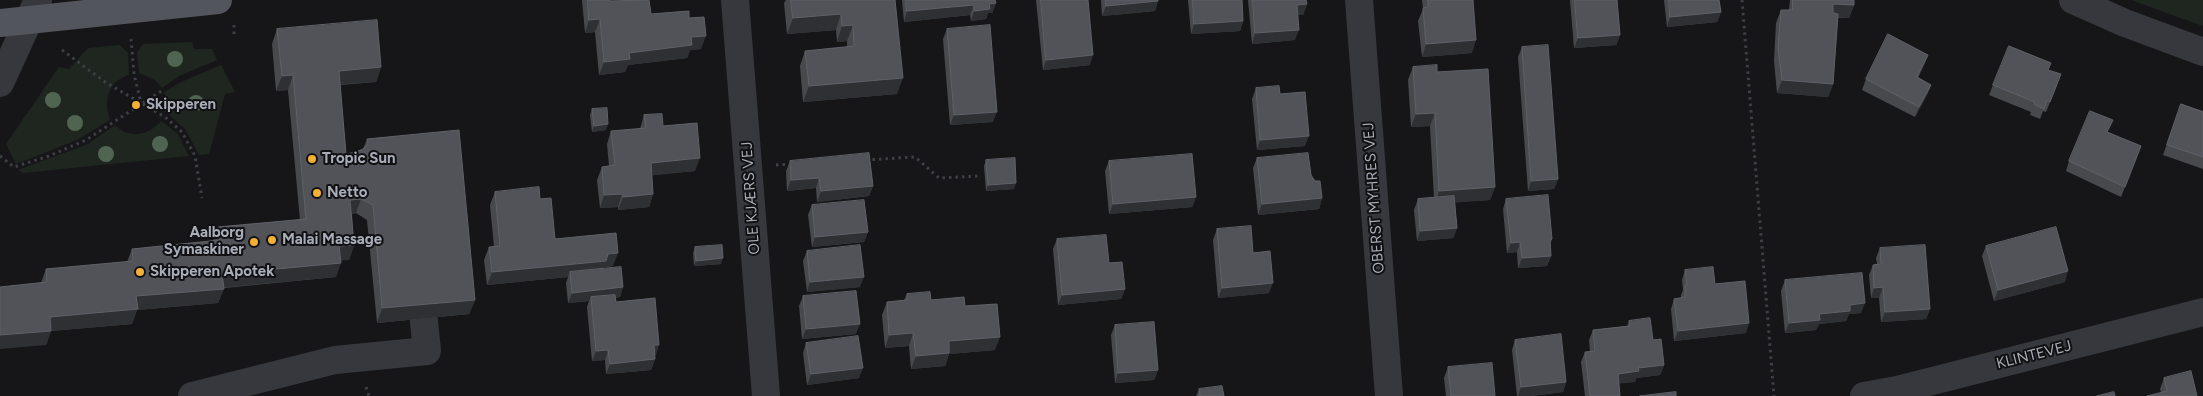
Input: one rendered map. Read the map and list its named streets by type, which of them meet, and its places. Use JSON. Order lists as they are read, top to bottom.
{
  "streets": {
    "street": ["OLE KJÆRS VEJ", "OBERST MYHRES VEJ", "KLINTEVEJ"]
  },
  "places": [
    "Skipperen",
    "Tropic Sun",
    "Netto",
    "Malai Massage",
    "Aalborg Symaskiner",
    "Skipperen Apotek"
  ]
}
